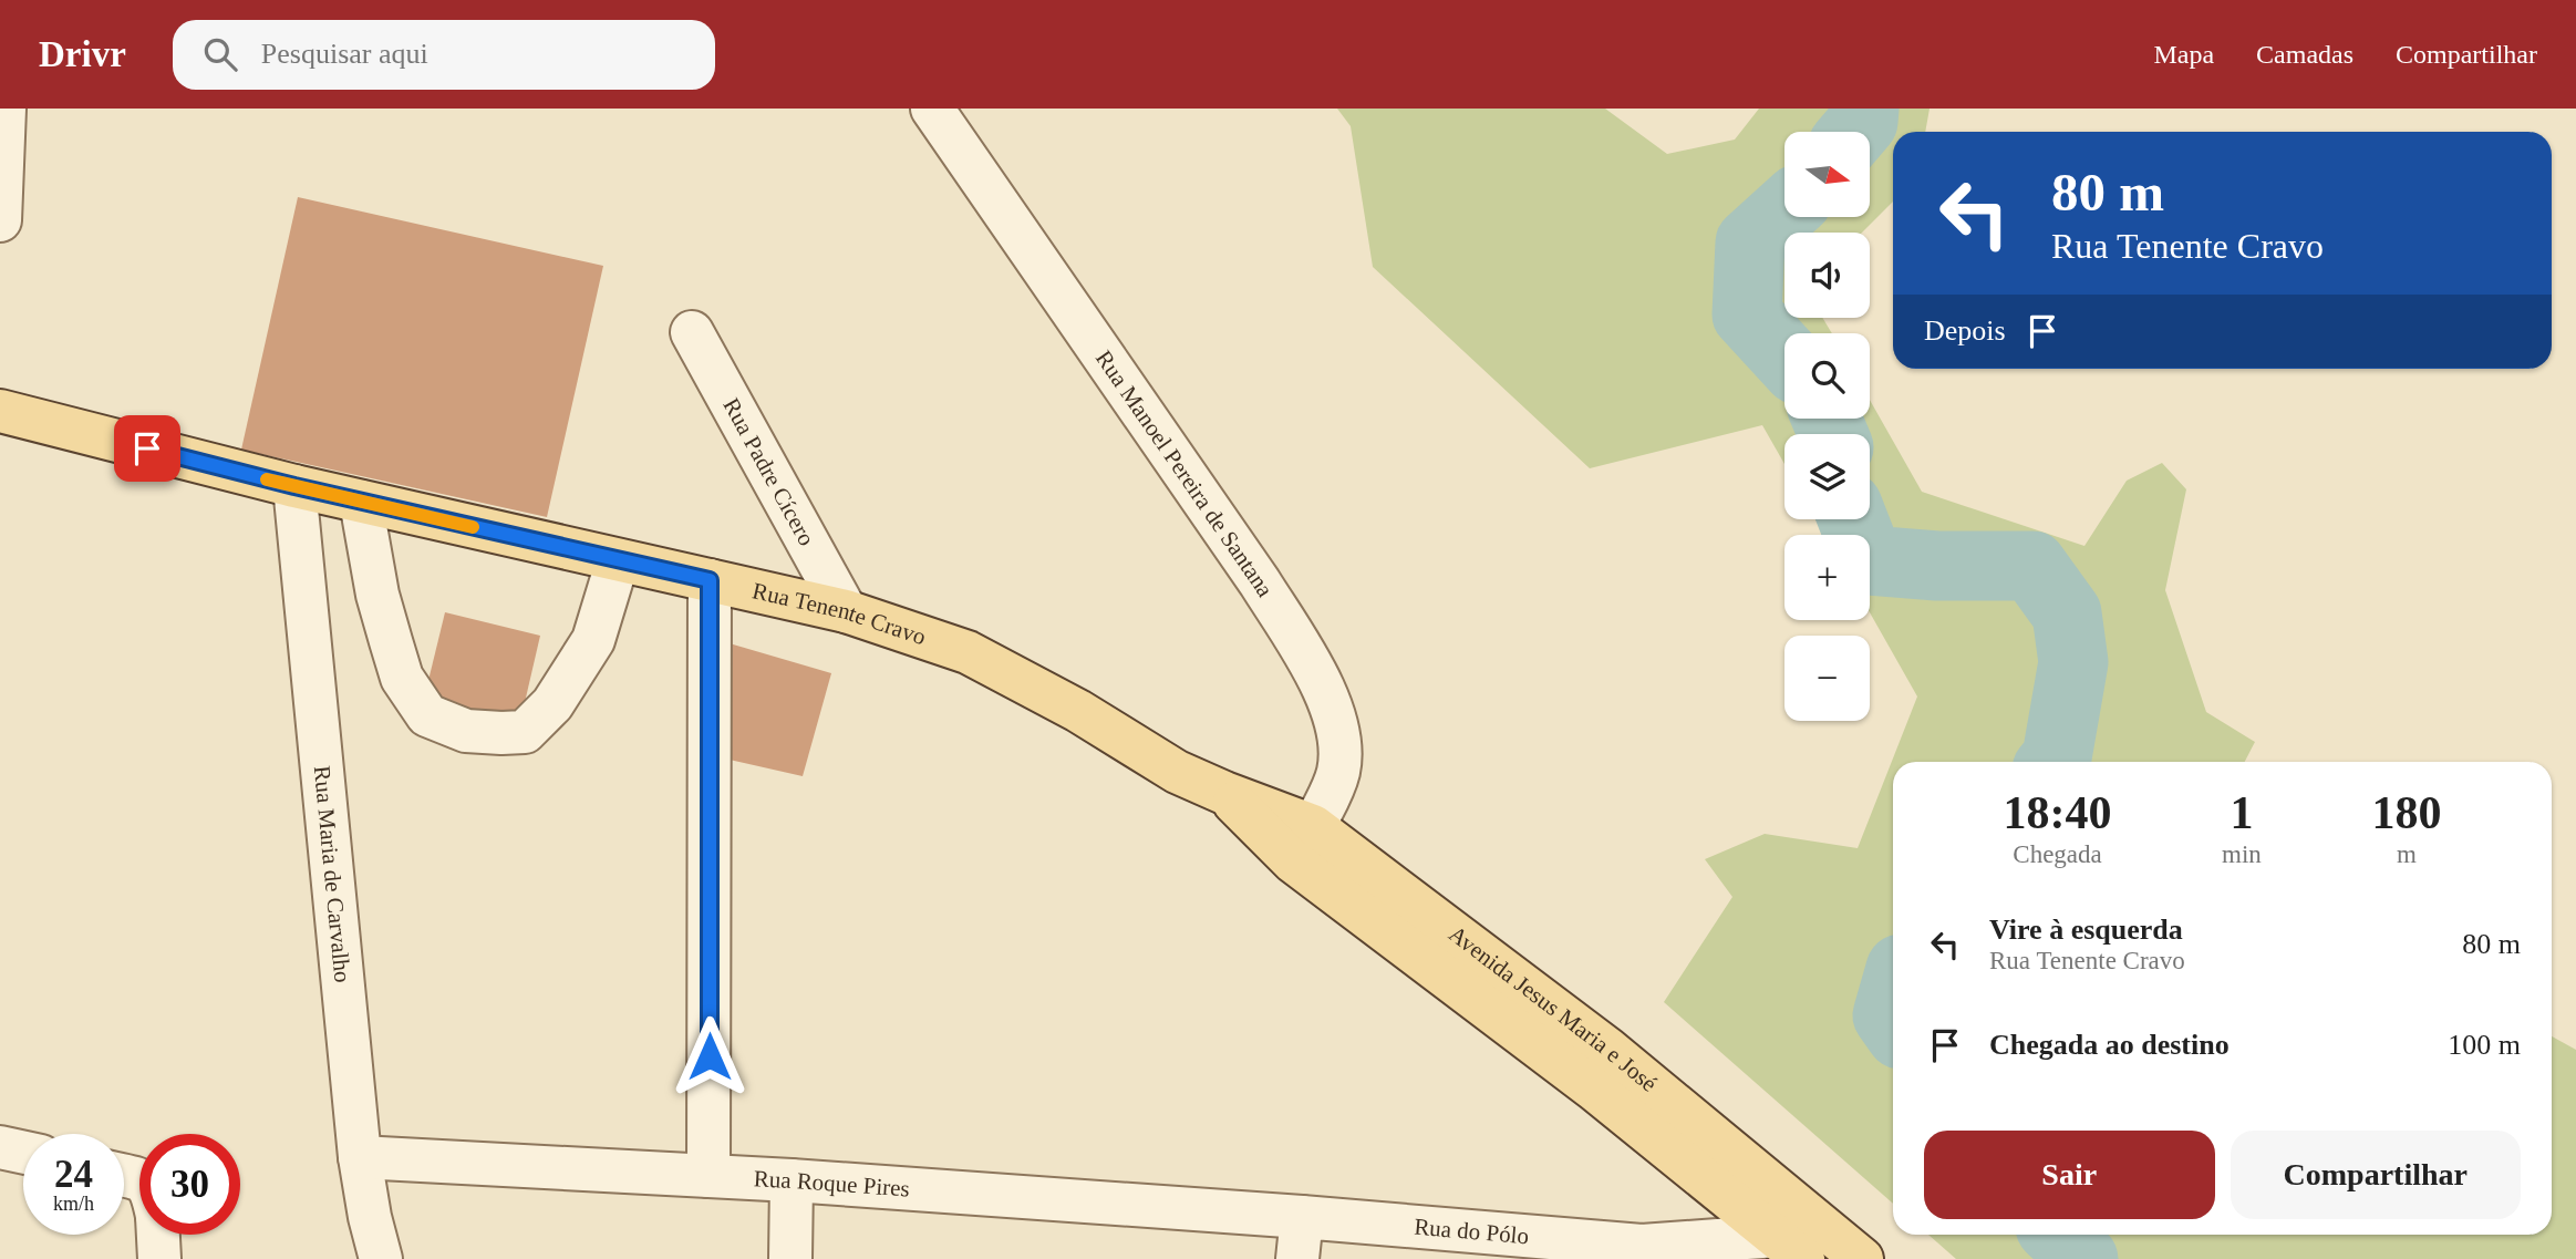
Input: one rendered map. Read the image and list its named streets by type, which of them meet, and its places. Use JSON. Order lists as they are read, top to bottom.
{
  "streets": {
    "main road": ["Rua Tenente Cravo", "Avenida Jesus Maria e José"],
    "street": [
      "Rua Padre Cícero",
      "Rua Manoel Pereira de Santana",
      "Rua Maria de Carvalho",
      "Rua Roque Pires",
      "Rua do Pólo"
    ]
  },
  "crossings": [
    ["Rua Padre Cícero", "Rua Tenente Cravo"],
    ["Rua Manoel Pereira de Santana", "Avenida Jesus Maria e José"],
    ["Rua Tenente Cravo", "Rua Maria de Carvalho"],
    ["Rua Tenente Cravo", "Avenida Jesus Maria e José"],
    ["Rua Maria de Carvalho", "Rua Roque Pires"],
    ["Avenida Jesus Maria e José", "Rua do Pólo"],
    ["Rua Roque Pires", "Rua do Pólo"]
  ],
  "north": "right",
  "page": {
    "header": "Drivr",
    "search": "Pesquisar aqui",
    "nav": ["Mapa", "Camadas", "Compartilhar"],
    "map_buttons": ["+", "−"],
    "turn": ["80 m", "Rua Tenente Cravo"],
    "then": "Depois",
    "eta": [
      "18:40",
      "Chegada",
      "1",
      "min",
      "180",
      "m"
    ],
    "list": [
      {
        "name": "Vire à esquerda",
        "note": "Rua Tenente Cravo",
        "value": "80 m"
      },
      {
        "name": "Chegada ao destino",
        "value": "100 m"
      }
    ],
    "buttons": ["Sair", "Compartilhar"],
    "speed": "24 km/h",
    "limit": "30"
  }
}
